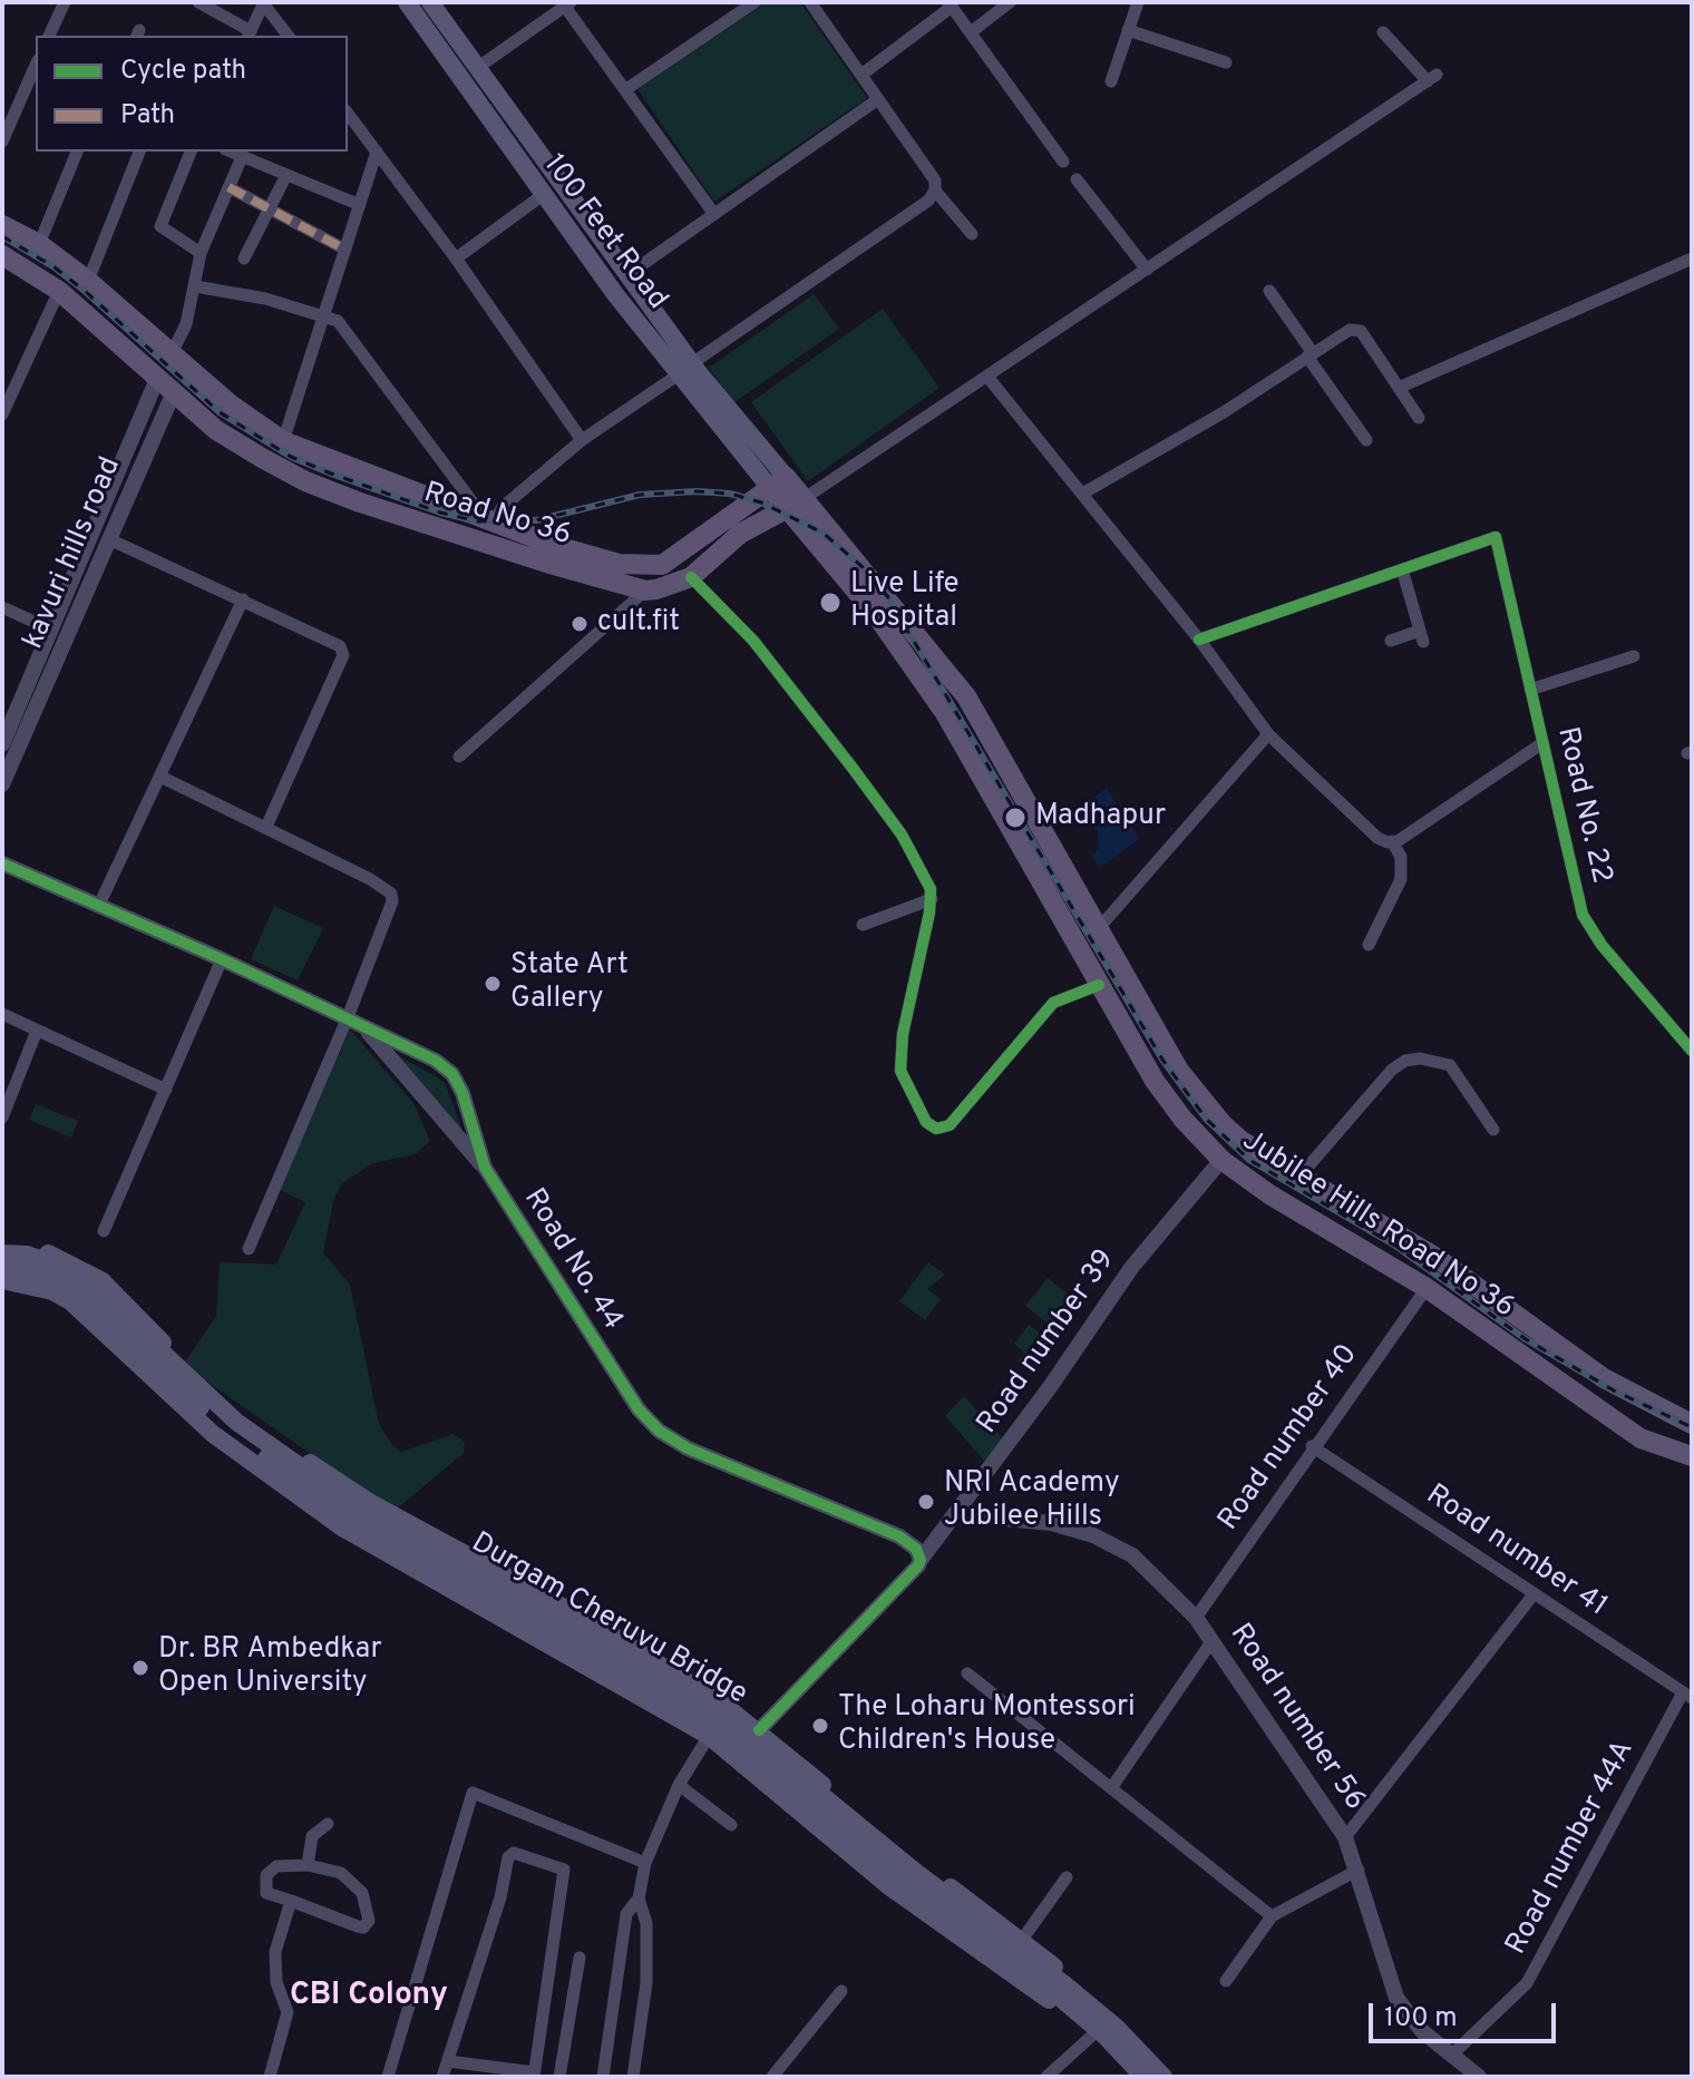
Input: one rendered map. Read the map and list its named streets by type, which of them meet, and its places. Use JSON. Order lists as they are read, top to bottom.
{
  "streets": {
    "main road": [
      "100 Feet Road",
      "Road No 36",
      "Jubilee Hills Road No 36",
      "Durgam Cheruvu Bridge"
    ],
    "street": [
      "kavuri hills road",
      "Road No. 22",
      "Road No. 44",
      "Road number 39",
      "Road number 40",
      "Road number 41",
      "Road number 56",
      "Road number 44A"
    ]
  },
  "crossings": [
    ["100 Feet Road", "Road No 36"],
    ["100 Feet Road", "Jubilee Hills Road No 36"],
    ["Road No 36", "kavuri hills road"],
    ["Road No 36", "Jubilee Hills Road No 36"],
    ["Jubilee Hills Road No 36", "Road number 39"],
    ["Jubilee Hills Road No 36", "Road number 40"],
    ["Road No. 44", "Road number 39"],
    ["Road number 39", "Road number 56"],
    ["Road number 40", "Road number 41"],
    ["Road number 40", "Road number 56"],
    ["Road number 41", "Road number 44A"],
    ["Road number 56", "Road number 44A"]
  ],
  "districts": ["CBI Colony"],
  "places": [
    "Live Life Hospital",
    "cult.fit",
    "Madhapur",
    "State Art Gallery",
    "NRI Academy Jubilee Hills",
    "Dr. BR Ambedkar Open University",
    "The Loharu Montessori Children's House"
  ],
  "legend": ["Cycle path", "Path"],
  "scale_bar": "100 m"
}
